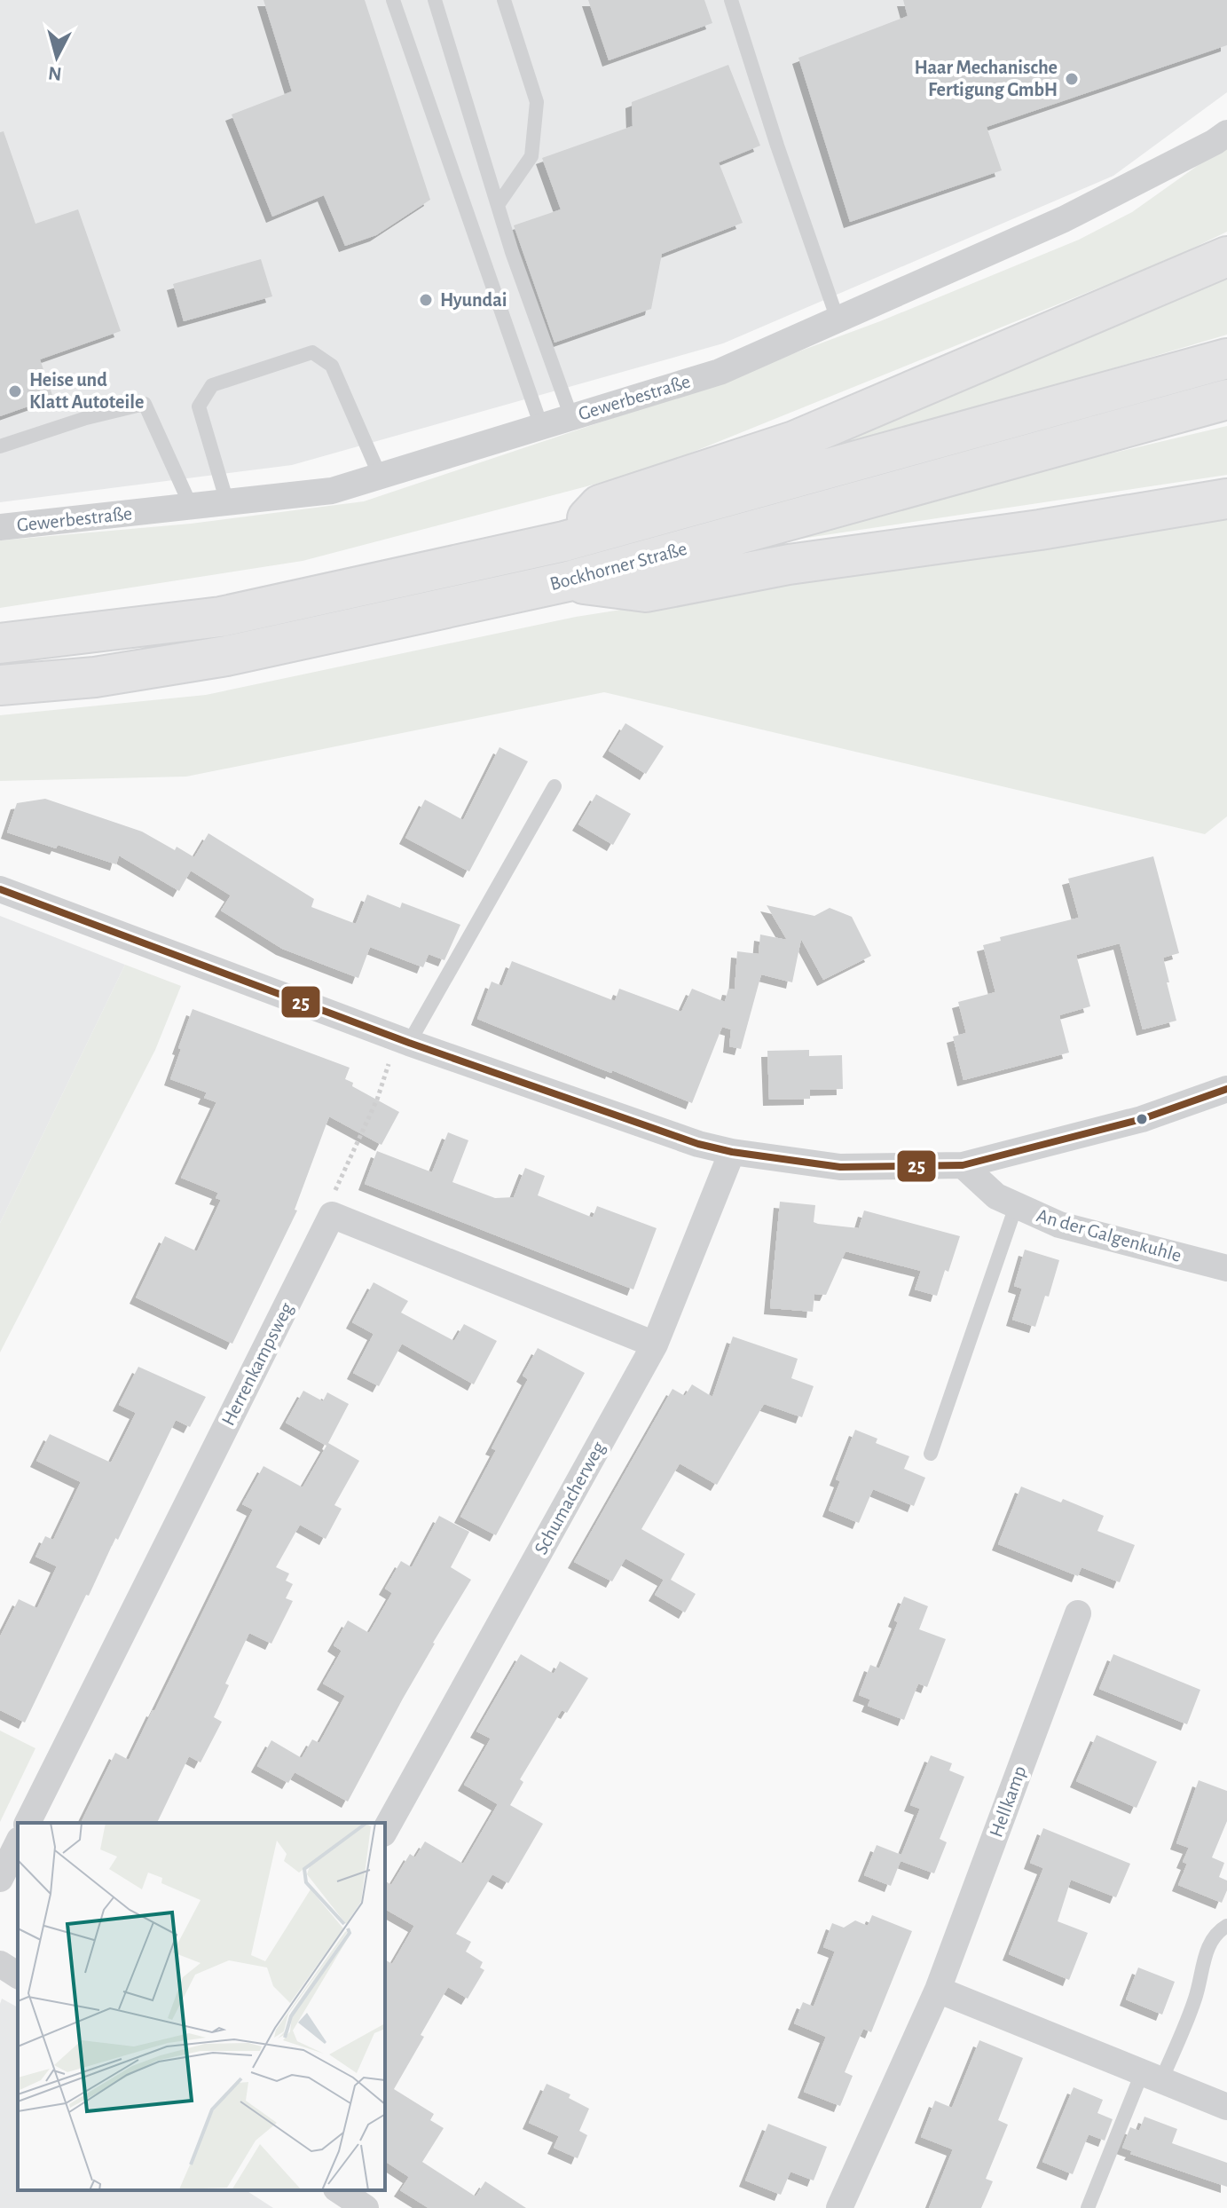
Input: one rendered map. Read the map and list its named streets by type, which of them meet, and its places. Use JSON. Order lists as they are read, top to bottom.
{
  "streets": {
    "main road": ["Bockhorner Straße"],
    "street": [
      "Gewerbestraße",
      "An der Galgenkuhle",
      "Herrenkampsweg",
      "Schumacherweg",
      "Hellkamp"
    ]
  },
  "places": ["Haar Mechanische Fertigung GmbH", "Hyundai", "Heise und Klatt Autoteile"],
  "lines": ["transit line 25"],
  "north": "bottom"
}
